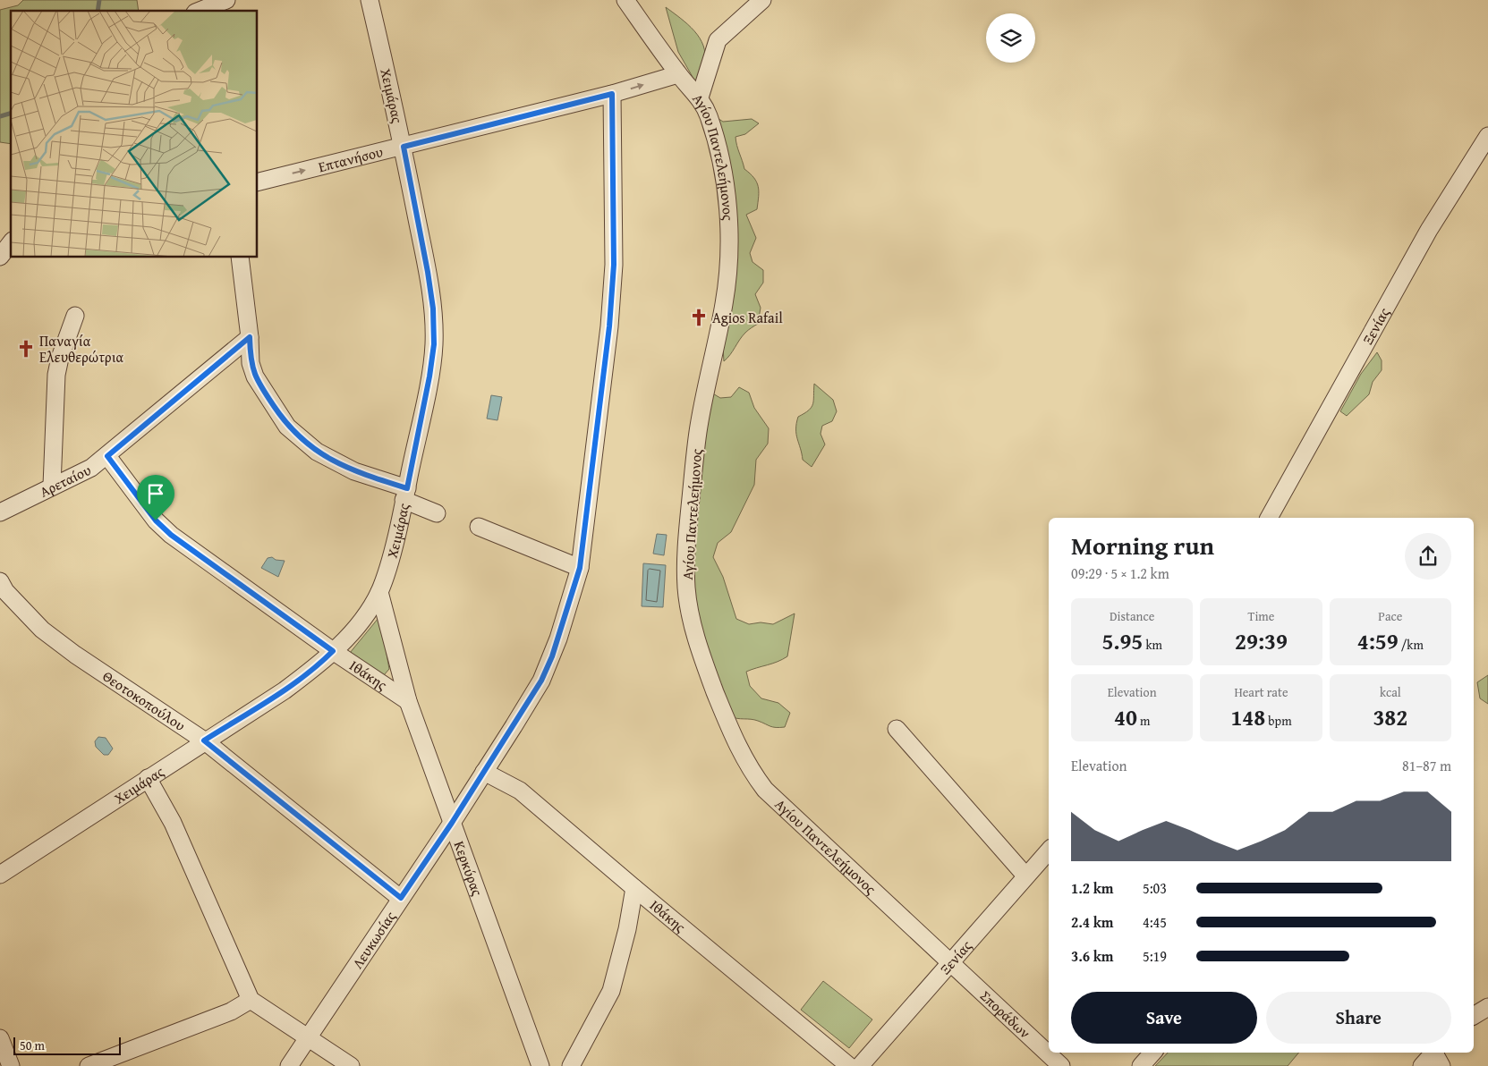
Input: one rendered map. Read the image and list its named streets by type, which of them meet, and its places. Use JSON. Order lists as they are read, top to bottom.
{
  "streets": {
    "street": [
      "Χειμάρας",
      "Αγίου Παντελεήμονος",
      "Επτανήσου",
      "Ξενίας",
      "Αρεταίου",
      "Ιθάκης",
      "Θεοτοκοπούλου",
      "Κερκύρας",
      "Λευκωσίας",
      "Σποράδων"
    ]
  },
  "crossings": [
    ["Χειμάρας", "Επτανήσου"],
    ["Χειμάρας", "Ιθάκης"],
    ["Χειμάρας", "Θεοτοκοπούλου"],
    ["Χειμάρας", "Κερκύρας"],
    ["Αγίου Παντελεήμονος", "Επτανήσου"],
    ["Αγίου Παντελεήμονος", "Ξενίας"],
    ["Αγίου Παντελεήμονος", "Σποράδων"],
    ["Επτανήσου", "Λευκωσίας"],
    ["Ξενίας", "Σποράδων"],
    ["Αρεταίου", "Ιθάκης"],
    ["Ιθάκης", "Κερκύρας"],
    ["Ιθάκης", "Λευκωσίας"],
    ["Θεοτοκοπούλου", "Λευκωσίας"],
    ["Κερκύρας", "Λευκωσίας"]
  ],
  "one_way": ["Επτανήσου"],
  "places": {
    "church": ["Agios Rafail", "Παναγία Ελευθερώτρια"]
  },
  "scale_bar": "50 m",
  "page": {
    "heading": ["Morning run", "09:29 · 5 × 1.2 km"],
    "stats": [
      ["Distance", "5.95 km"],
      ["Time", "29:39"],
      ["Pace", "4:59 /km"],
      ["Elevation", "40 m"],
      ["Heart rate", "148 bpm"],
      ["kcal", "382"]
    ],
    "chart": ["Elevation", "81–87 m"],
    "list": [
      {
        "name": "1.2 km",
        "note": "5:03"
      },
      {
        "name": "2.4 km",
        "note": "4:45"
      },
      {
        "name": "3.6 km",
        "note": "5:19"
      }
    ],
    "buttons": ["Save", "Share"],
    "scale": "50 m"
  }
}
